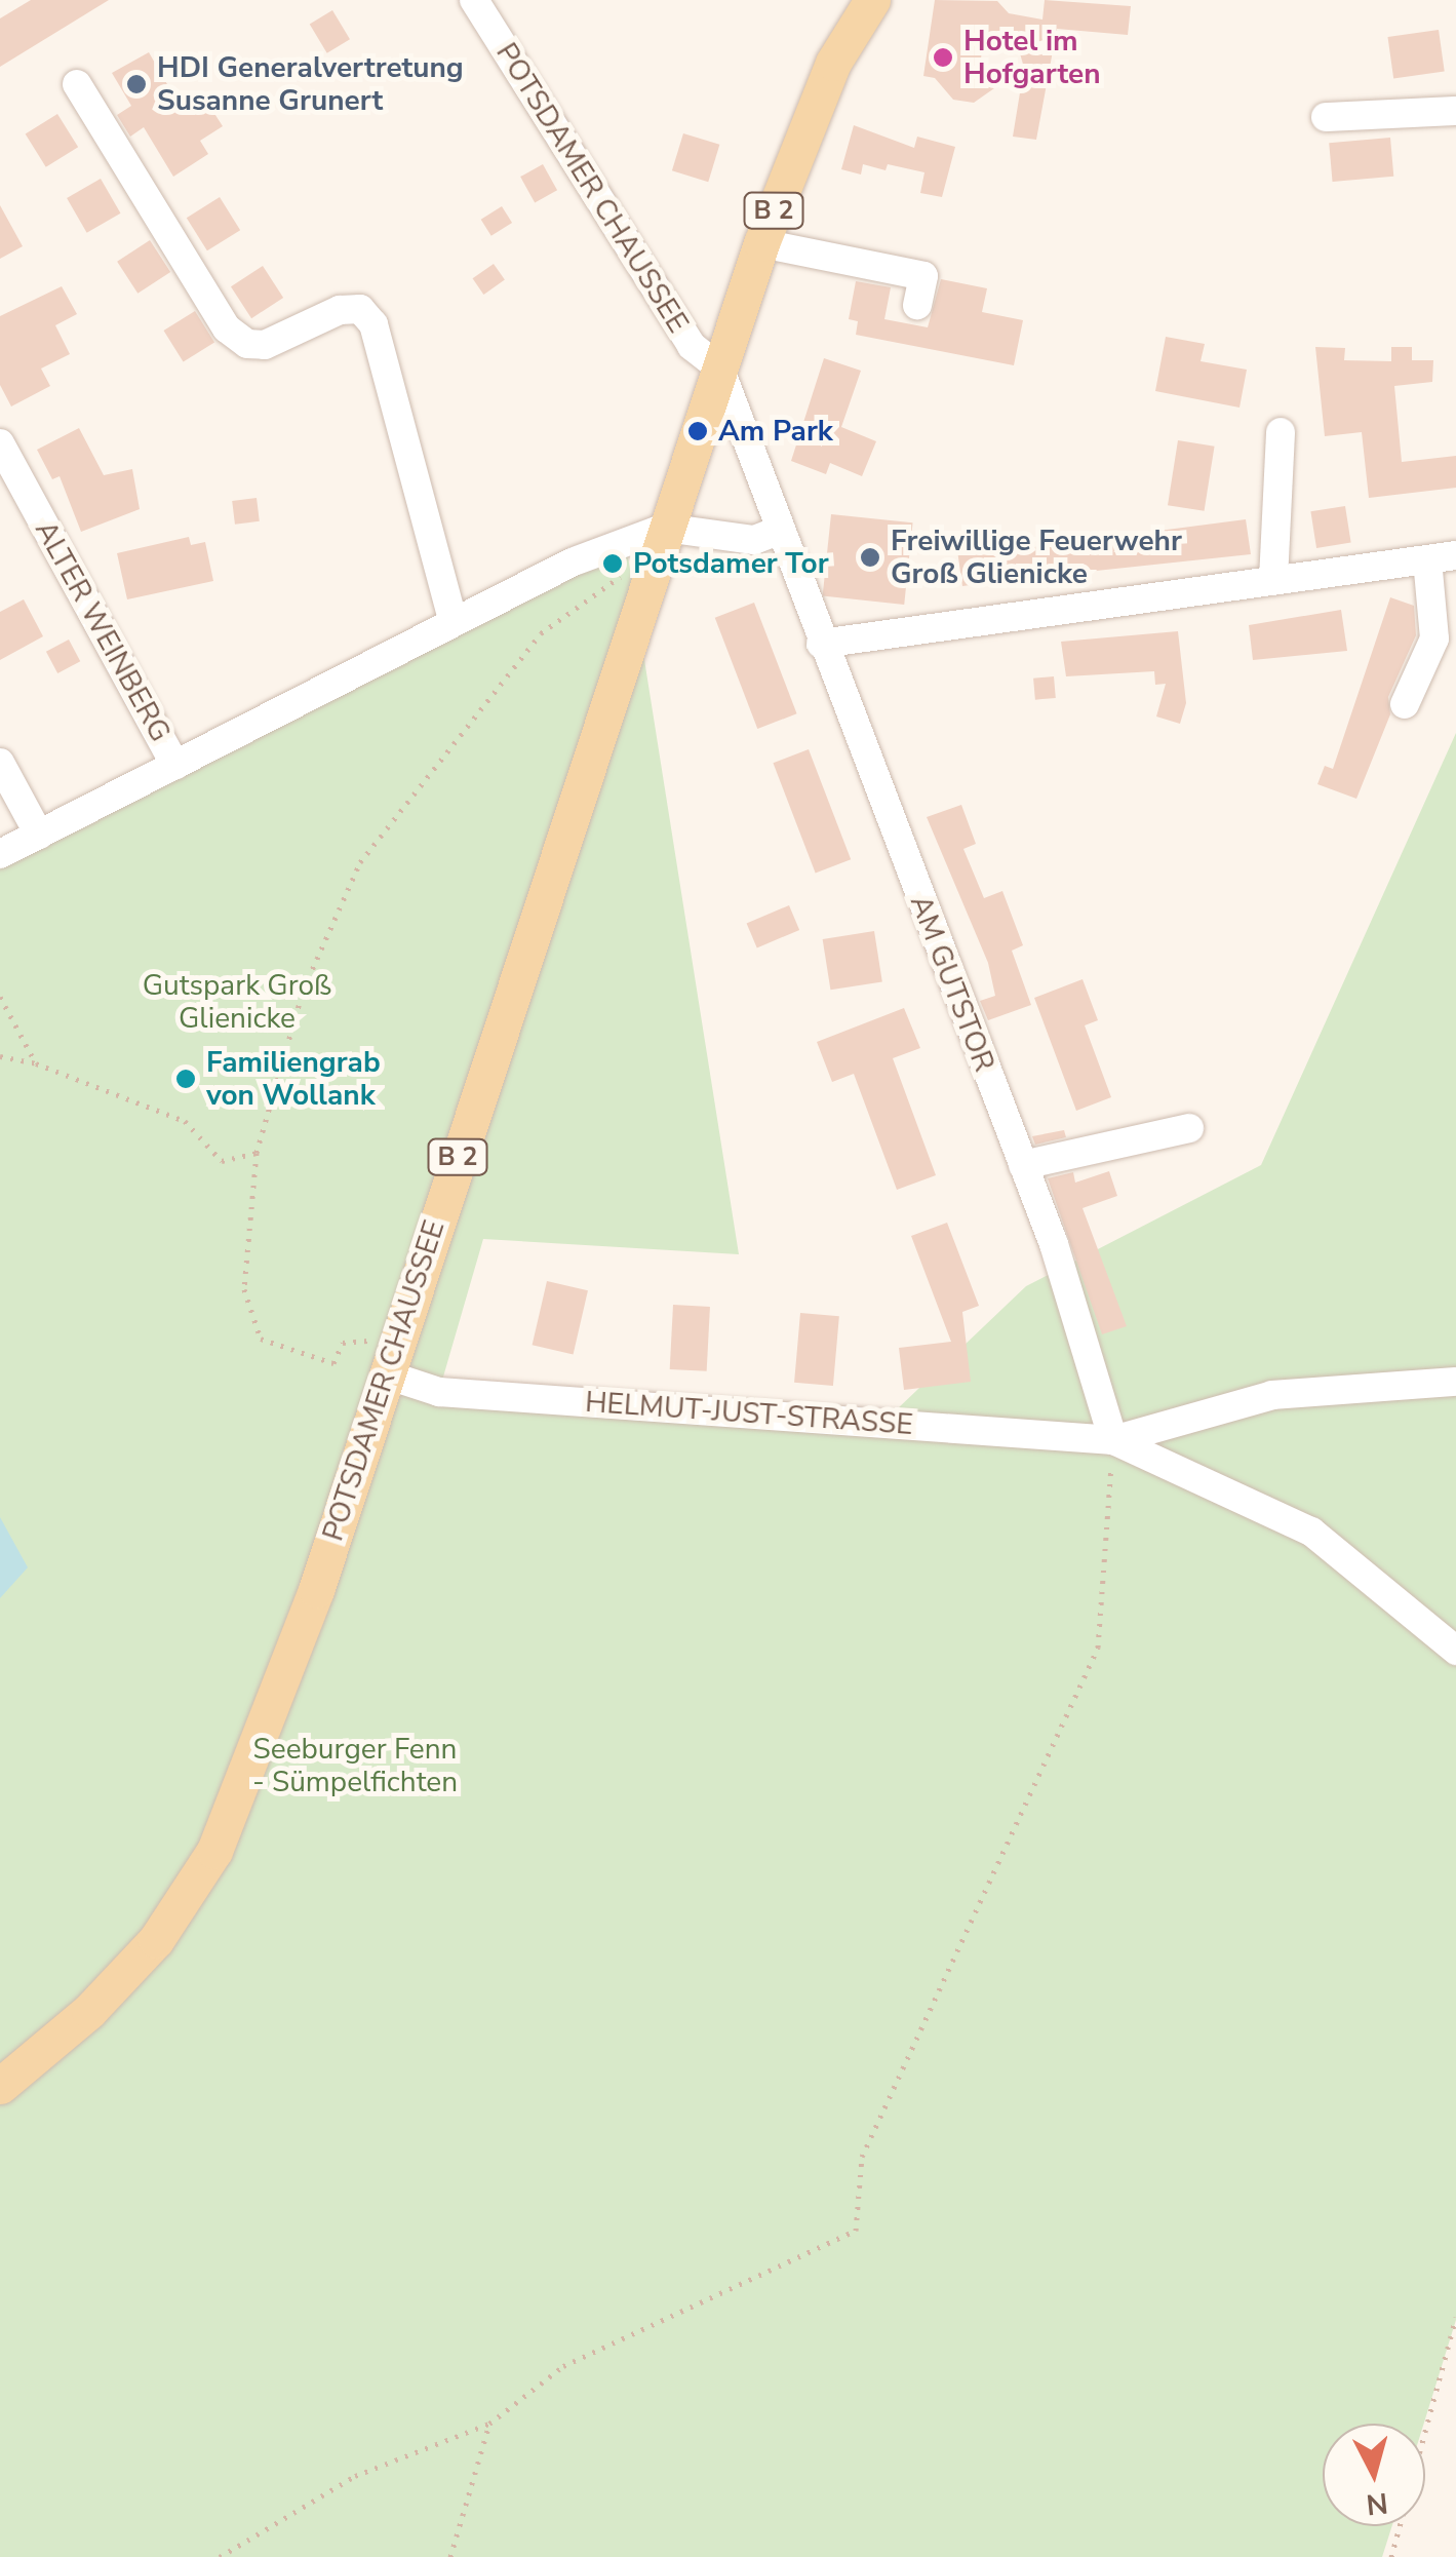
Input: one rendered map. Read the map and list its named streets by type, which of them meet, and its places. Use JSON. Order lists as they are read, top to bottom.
{
  "streets": {
    "main road": ["POTSDAMER CHAUSSEE", "B 2"],
    "street": ["ALTER WEINBERG", "AM GUTSTOR", "HELMUT-JUST-STRASSE"]
  },
  "crossings": [
    ["POTSDAMER CHAUSSEE", "AM GUTSTOR"],
    ["POTSDAMER CHAUSSEE", "HELMUT-JUST-STRASSE"],
    ["AM GUTSTOR", "HELMUT-JUST-STRASSE"]
  ],
  "parks": ["Gutspark Groß Glienicke", "Seeburger Fenn - Sümpelfichten"],
  "places": [
    "Hotel im Hofgarten",
    "HDI Generalvertretung Susanne Grunert",
    "Am Park",
    "Freiwillige Feuerwehr Groß Glienicke",
    "Potsdamer Tor",
    "Familiengrab von Wollank"
  ],
  "north": "bottom"
}
